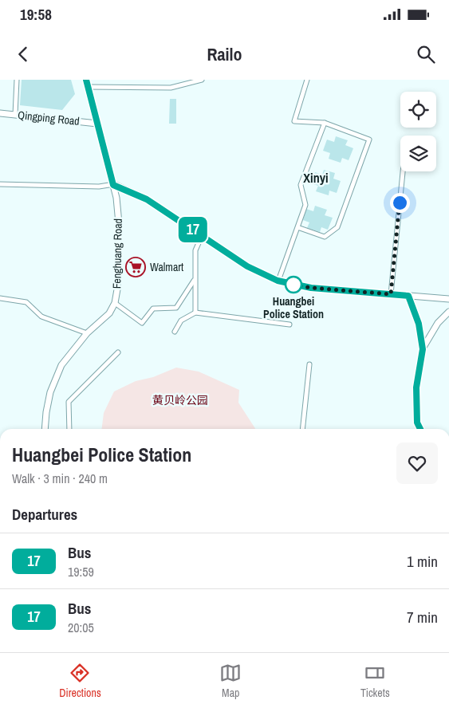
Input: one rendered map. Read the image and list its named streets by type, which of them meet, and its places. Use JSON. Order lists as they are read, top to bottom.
{
  "streets": {
    "street": ["Qingping Road", "Fenghuang Road"]
  },
  "crossings": [
    ["Qingping Road", "Fenghuang Road"]
  ],
  "districts": ["Xinyi"],
  "parks": ["黄贝岭公园"],
  "places": {
    "supermarket": ["Walmart"],
    "other": ["Huangbei Police Station"]
  },
  "lines": ["bus line 17"],
  "page": {
    "status": "19:58",
    "header": "Railo",
    "on_map": "17",
    "heading": [
      ["Huangbei Police Station", "Walk · 3 min · 240 m"],
      "Departures"
    ],
    "list": [
      {
        "mark": "17",
        "name": "Bus",
        "note": "19:59",
        "value": "1 min"
      },
      {
        "mark": "17",
        "name": "Bus",
        "note": "20:05",
        "value": "7 min"
      }
    ],
    "tabs": ["Directions", "Map", "Tickets"]
  }
}
